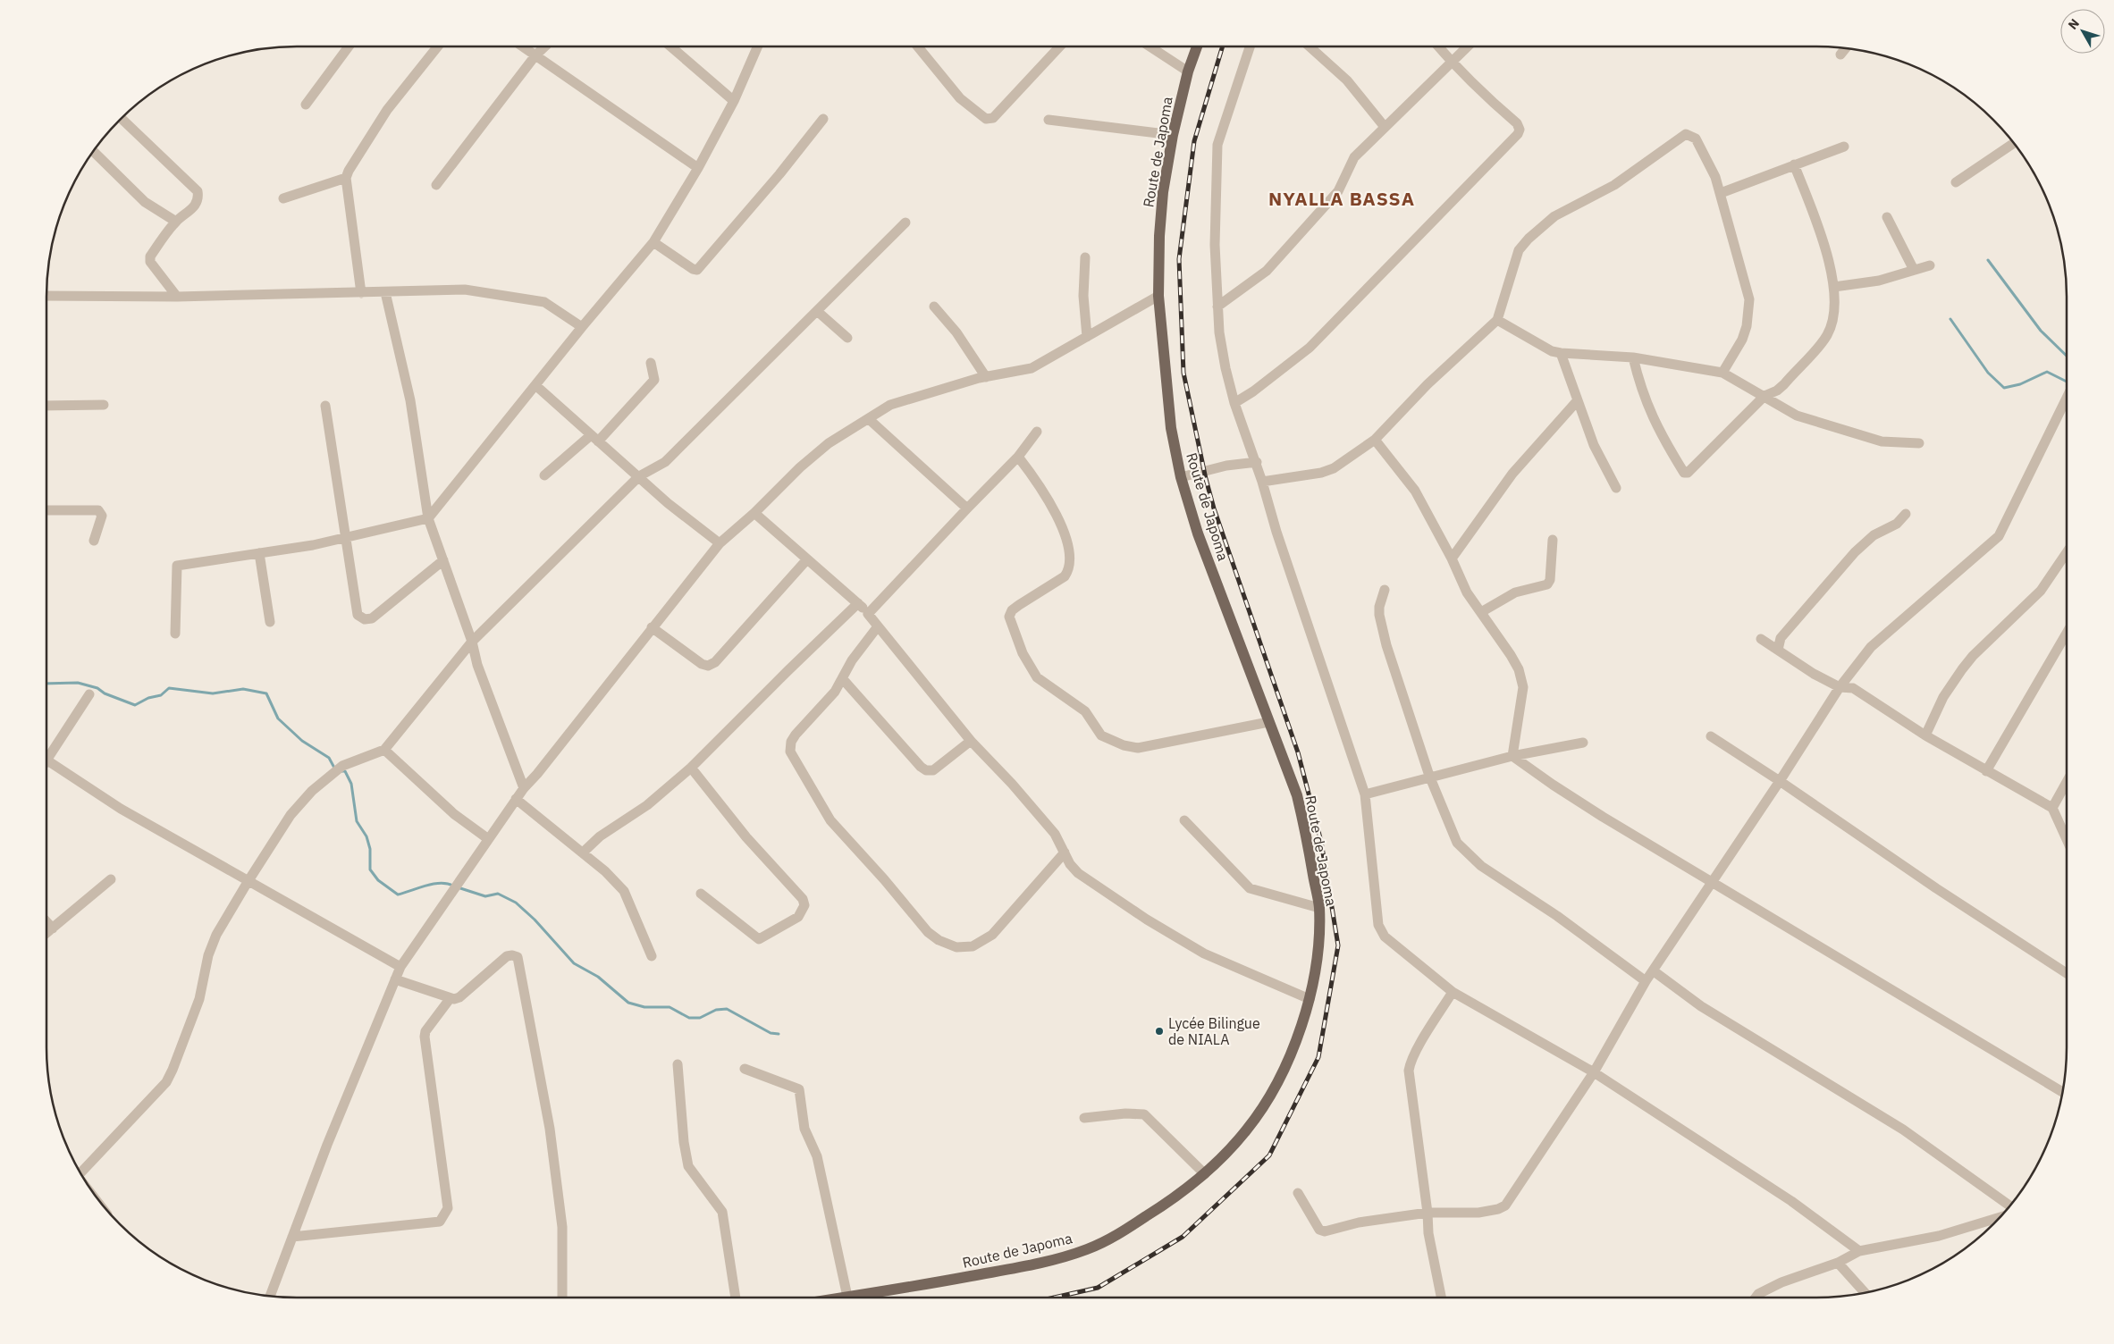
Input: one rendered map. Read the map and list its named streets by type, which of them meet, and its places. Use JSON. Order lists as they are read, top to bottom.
{
  "streets": {
    "main road": ["Route de Japoma"]
  },
  "districts": ["NYALLA BASSA"],
  "places": ["Lycée Bilingue de NIALA"],
  "north": "top left"
}
